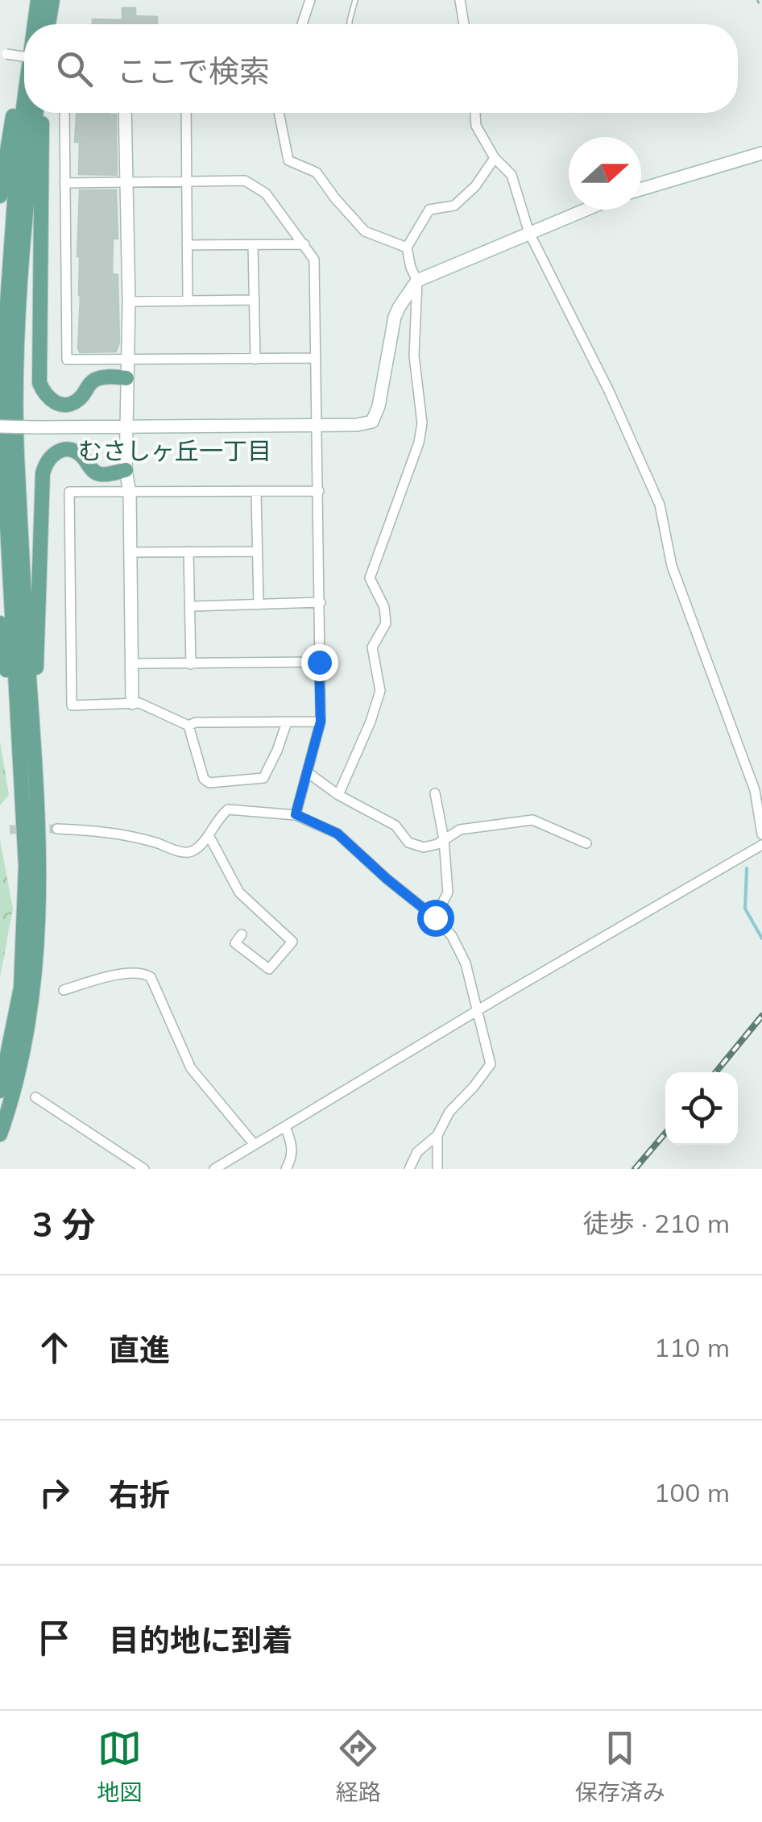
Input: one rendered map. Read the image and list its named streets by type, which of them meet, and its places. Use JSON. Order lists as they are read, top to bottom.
{
  "districts": ["むさしヶ丘一丁目"],
  "north": "right",
  "page": {
    "search": "ここで検索",
    "heading": ["3 分", "徒歩 · 210 m"],
    "list": [
      ["直進", "110 m"],
      ["右折", "100 m"],
      "目的地に到着"
    ],
    "nav": ["地図", "経路", "保存済み"]
  }
}
